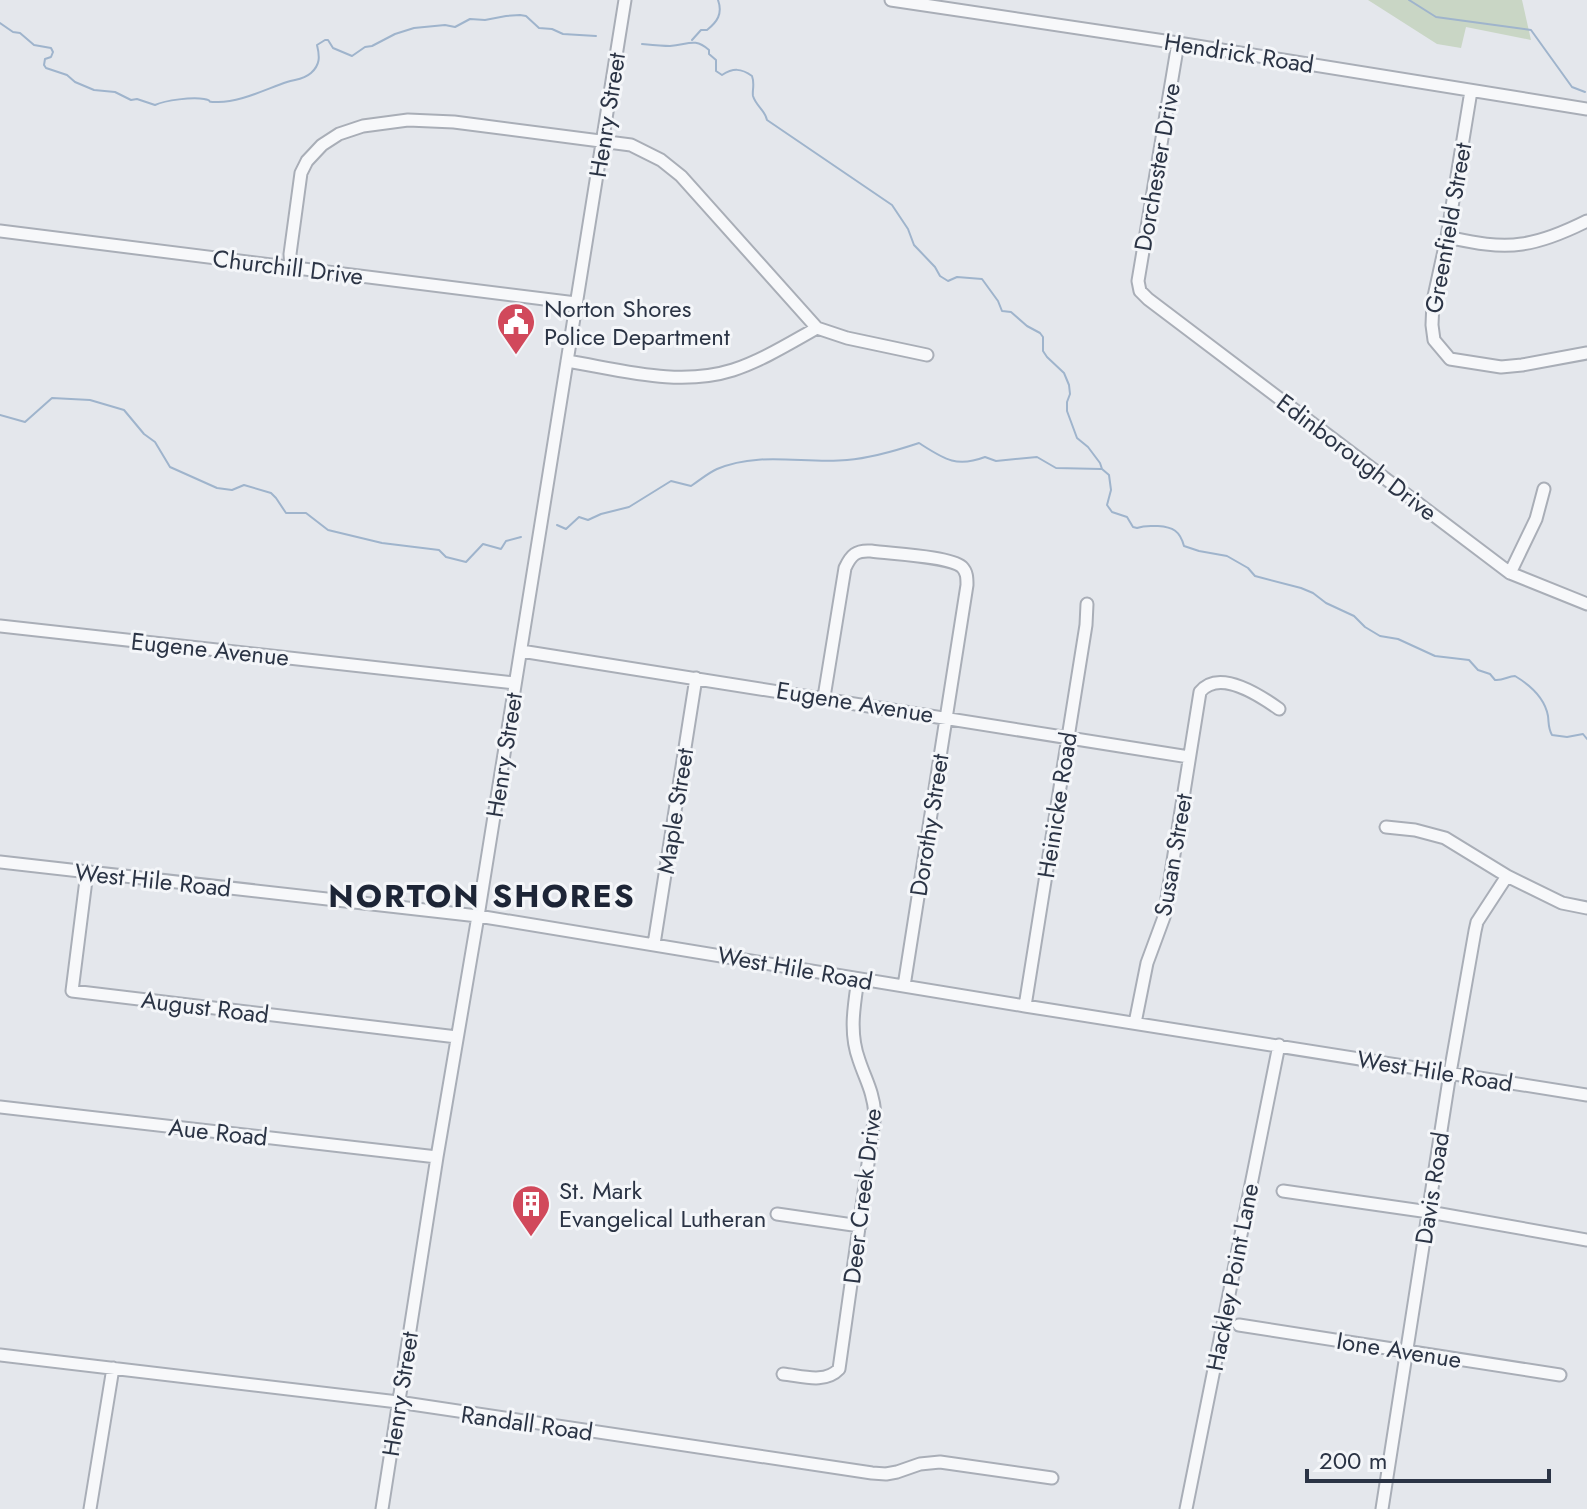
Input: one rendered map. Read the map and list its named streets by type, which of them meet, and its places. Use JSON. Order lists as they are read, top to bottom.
{
  "streets": {
    "street": [
      "Hendrick Road",
      "Henry Street",
      "Dorchester Drive",
      "Greenfield Street",
      "Churchill Drive",
      "Edinborough Drive",
      "Eugene Avenue",
      "Heinicke Road",
      "Maple Street",
      "Dorothy Street",
      "Susan Street",
      "West Hile Road",
      "August Road",
      "Aue Road",
      "Davis Road",
      "Deer Creek Drive",
      "Hackley Point Lane",
      "Ione Avenue",
      "Randall Road"
    ]
  },
  "crossings": [
    ["Hendrick Road", "Dorchester Drive"],
    ["Hendrick Road", "Greenfield Street"],
    ["Henry Street", "Churchill Drive"],
    ["Henry Street", "Eugene Avenue"],
    ["Henry Street", "West Hile Road"],
    ["Henry Street", "August Road"],
    ["Henry Street", "Aue Road"],
    ["Henry Street", "Randall Road"],
    ["Dorchester Drive", "Edinborough Drive"],
    ["Eugene Avenue", "Heinicke Road"],
    ["Eugene Avenue", "Maple Street"],
    ["Eugene Avenue", "Dorothy Street"],
    ["Eugene Avenue", "Susan Street"],
    ["Heinicke Road", "West Hile Road"],
    ["Maple Street", "West Hile Road"],
    ["Dorothy Street", "West Hile Road"],
    ["Susan Street", "West Hile Road"],
    ["West Hile Road", "August Road"],
    ["West Hile Road", "Davis Road"],
    ["West Hile Road", "Deer Creek Drive"],
    ["West Hile Road", "Hackley Point Lane"],
    ["Davis Road", "Ione Avenue"]
  ],
  "districts": ["NORTON SHORES"],
  "places": {
    "public building": ["Norton Shores Police Department"],
    "building": ["St. Mark Evangelical Lutheran"]
  },
  "scale_bar": "200 m"
}
